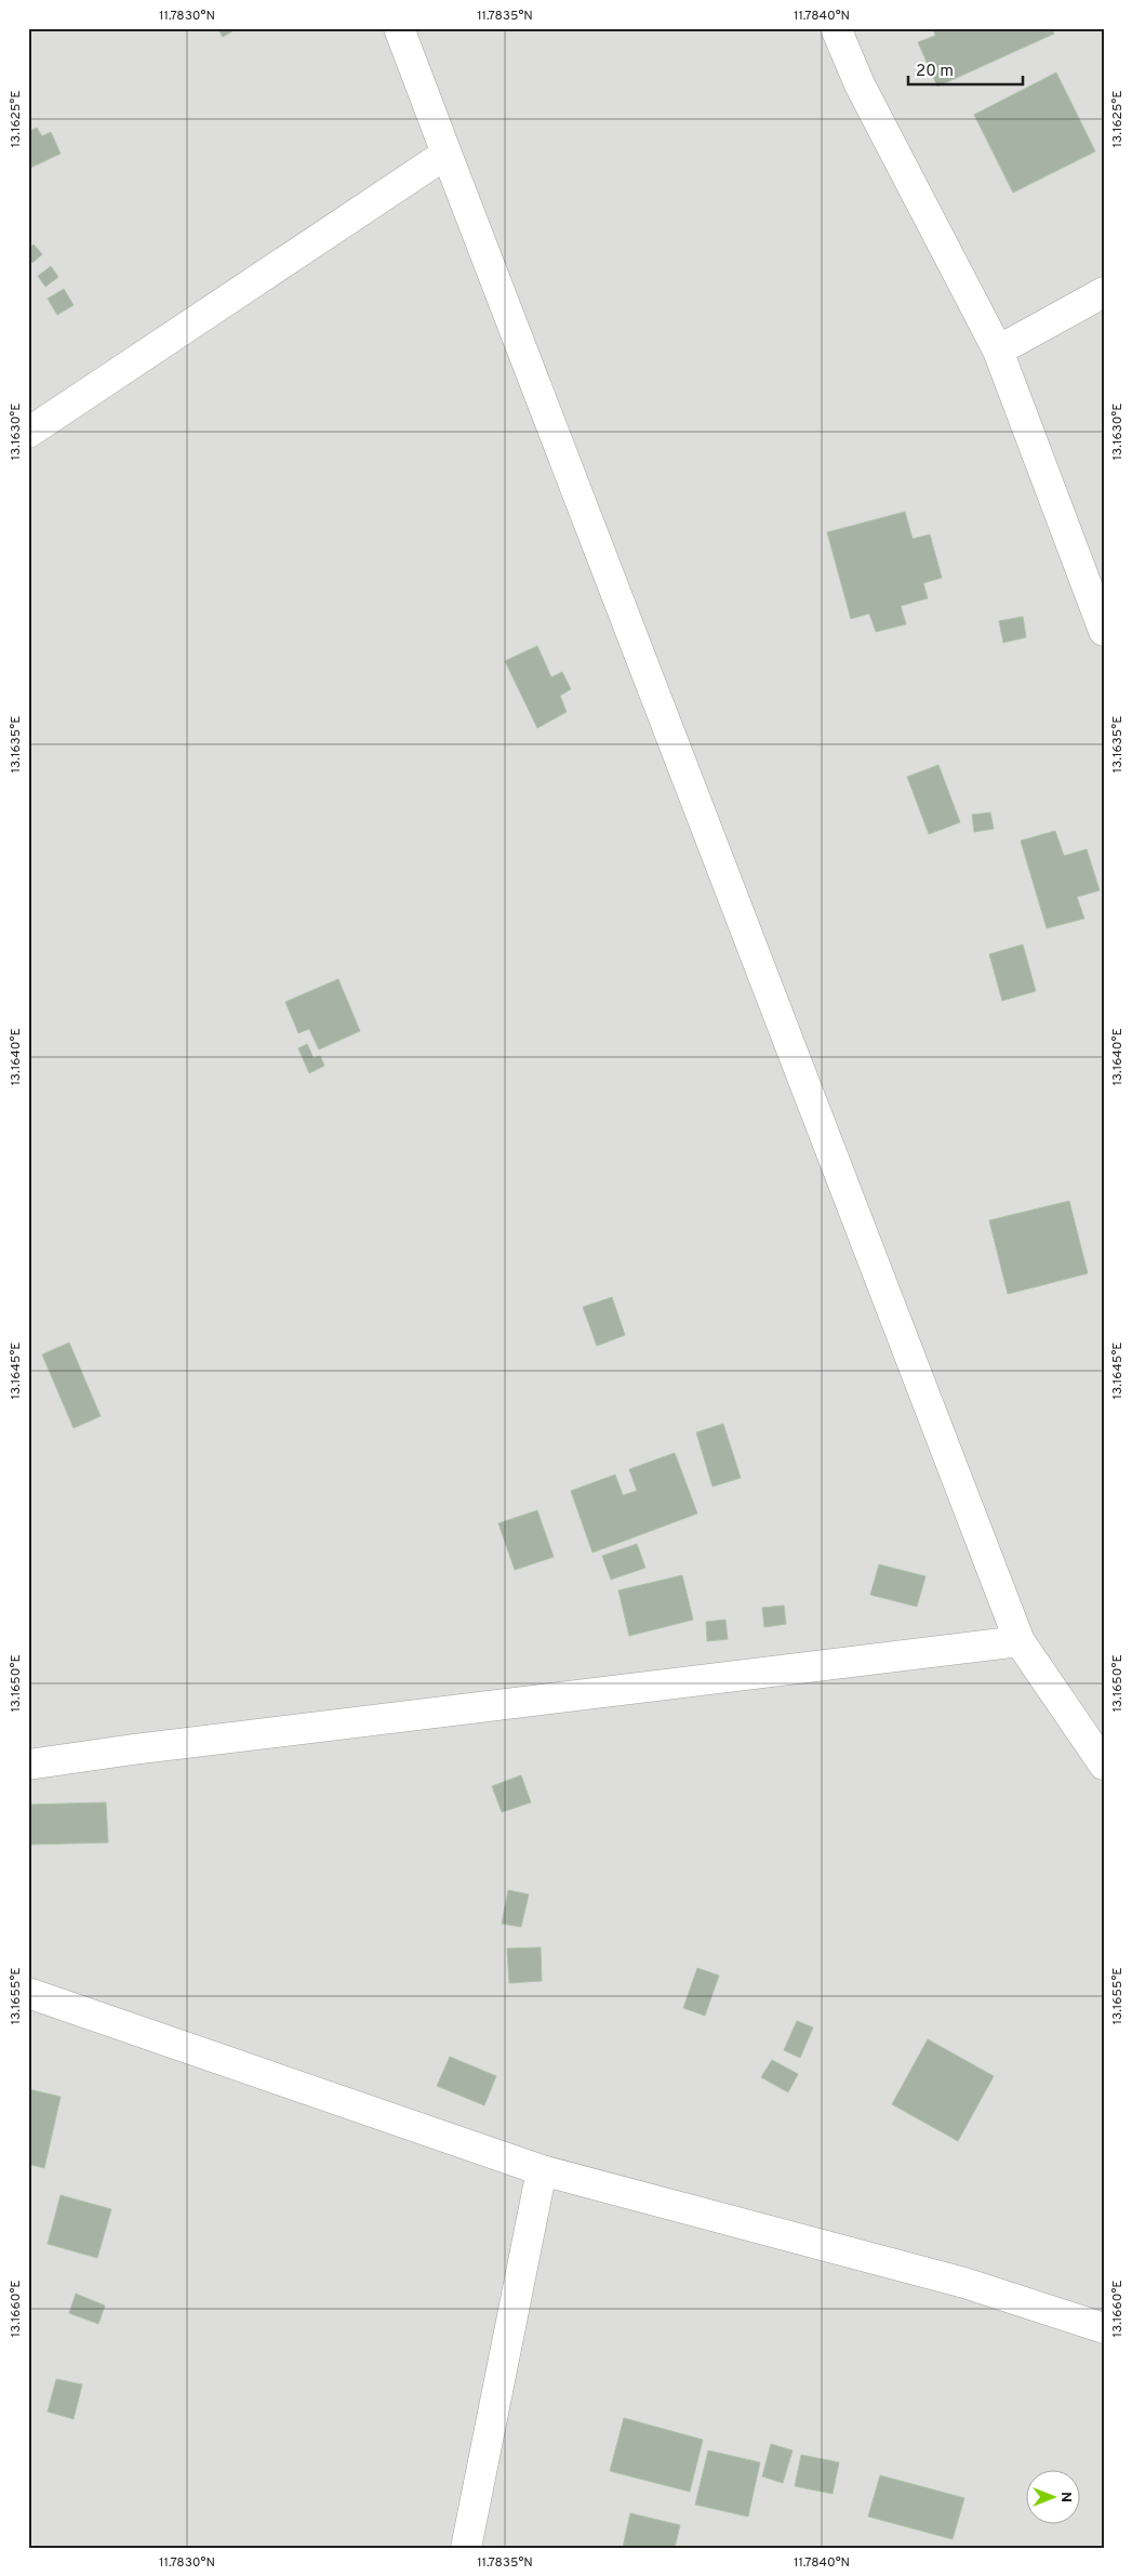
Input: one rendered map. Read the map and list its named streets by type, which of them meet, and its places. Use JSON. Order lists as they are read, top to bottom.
{
  "scale_bar": "20 m",
  "north": "right",
  "coordinates": [
    "11.7830°N",
    "11.7835°N",
    "11.7840°N",
    "13.1625°E",
    "13.1630°E",
    "13.1635°E",
    "13.1640°E",
    "13.1645°E",
    "13.1650°E",
    "13.1655°E",
    "13.1660°E"
  ]
}
